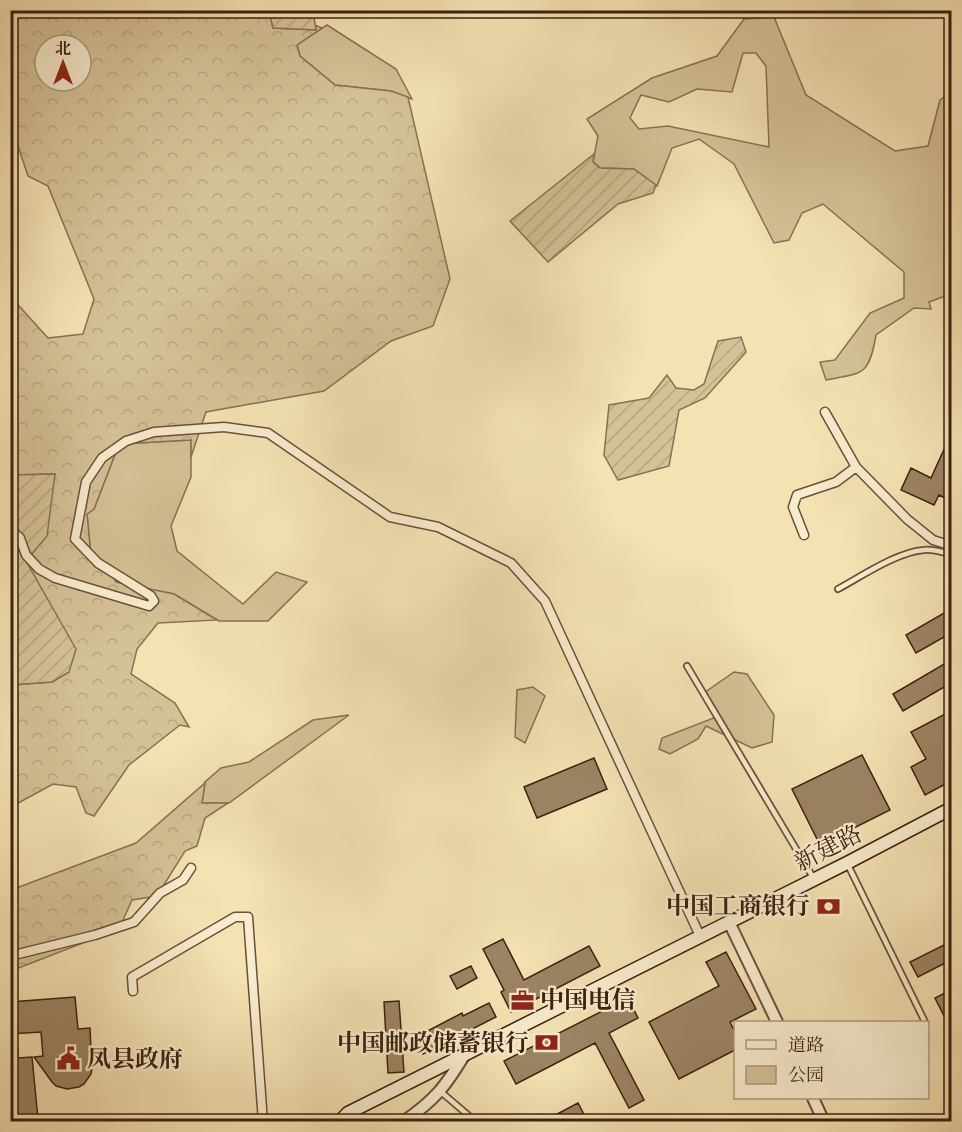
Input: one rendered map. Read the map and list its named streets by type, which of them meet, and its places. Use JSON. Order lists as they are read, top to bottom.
{
  "streets": {
    "main road": ["新建路"]
  },
  "places": {
    "bank": ["中国工商银行", "中国邮政储蓄银行"],
    "office": ["中国电信"],
    "public building": ["凤县政府"]
  },
  "legend": ["道路", "公园"],
  "north": "top"
}
